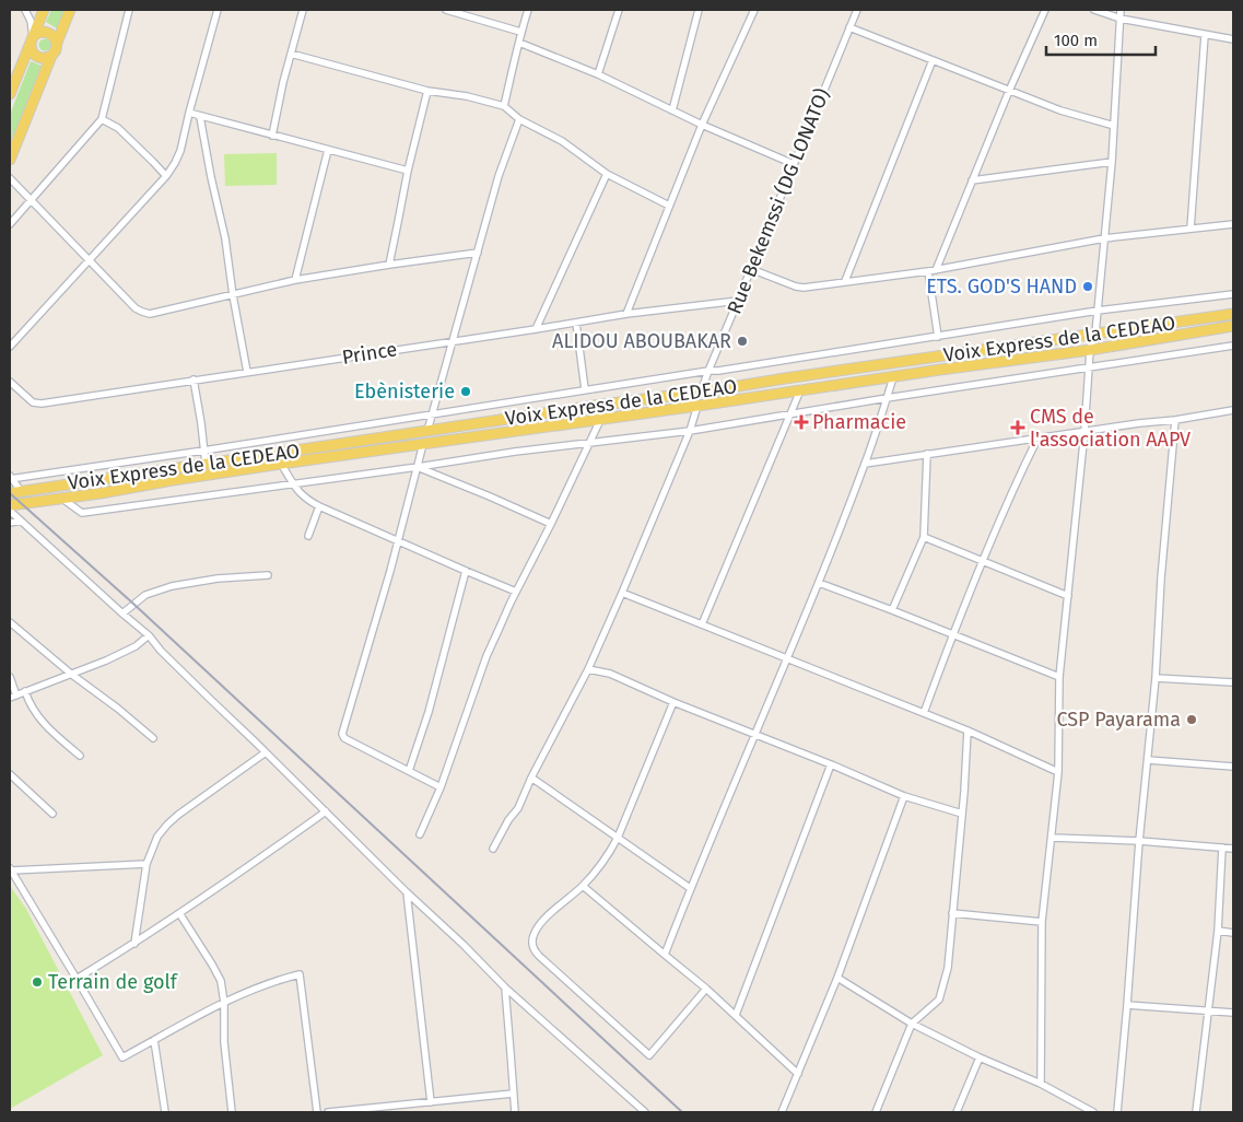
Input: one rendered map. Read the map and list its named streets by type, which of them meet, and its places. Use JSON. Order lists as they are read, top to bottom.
{
  "streets": {
    "main road": ["Voix Express de la CEDEAO"],
    "street": ["Rue Bekemssi (DG LONATO)", "Prince"]
  },
  "crossings": [
    ["Rue Bekemssi (DG LONATO)", "Voix Express de la CEDEAO"],
    ["Rue Bekemssi (DG LONATO)", "Prince"]
  ],
  "places": {
    "other": [
      "ETS. GOD'S HAND",
      "ALIDOU ABOUBAKAR",
      "Ebènisterie",
      "CSP Payarama",
      "Terrain de golf"
    ],
    "health": ["Pharmacie", "CMS de l'association AAPV"]
  },
  "scale_bar": "100 m"
}
